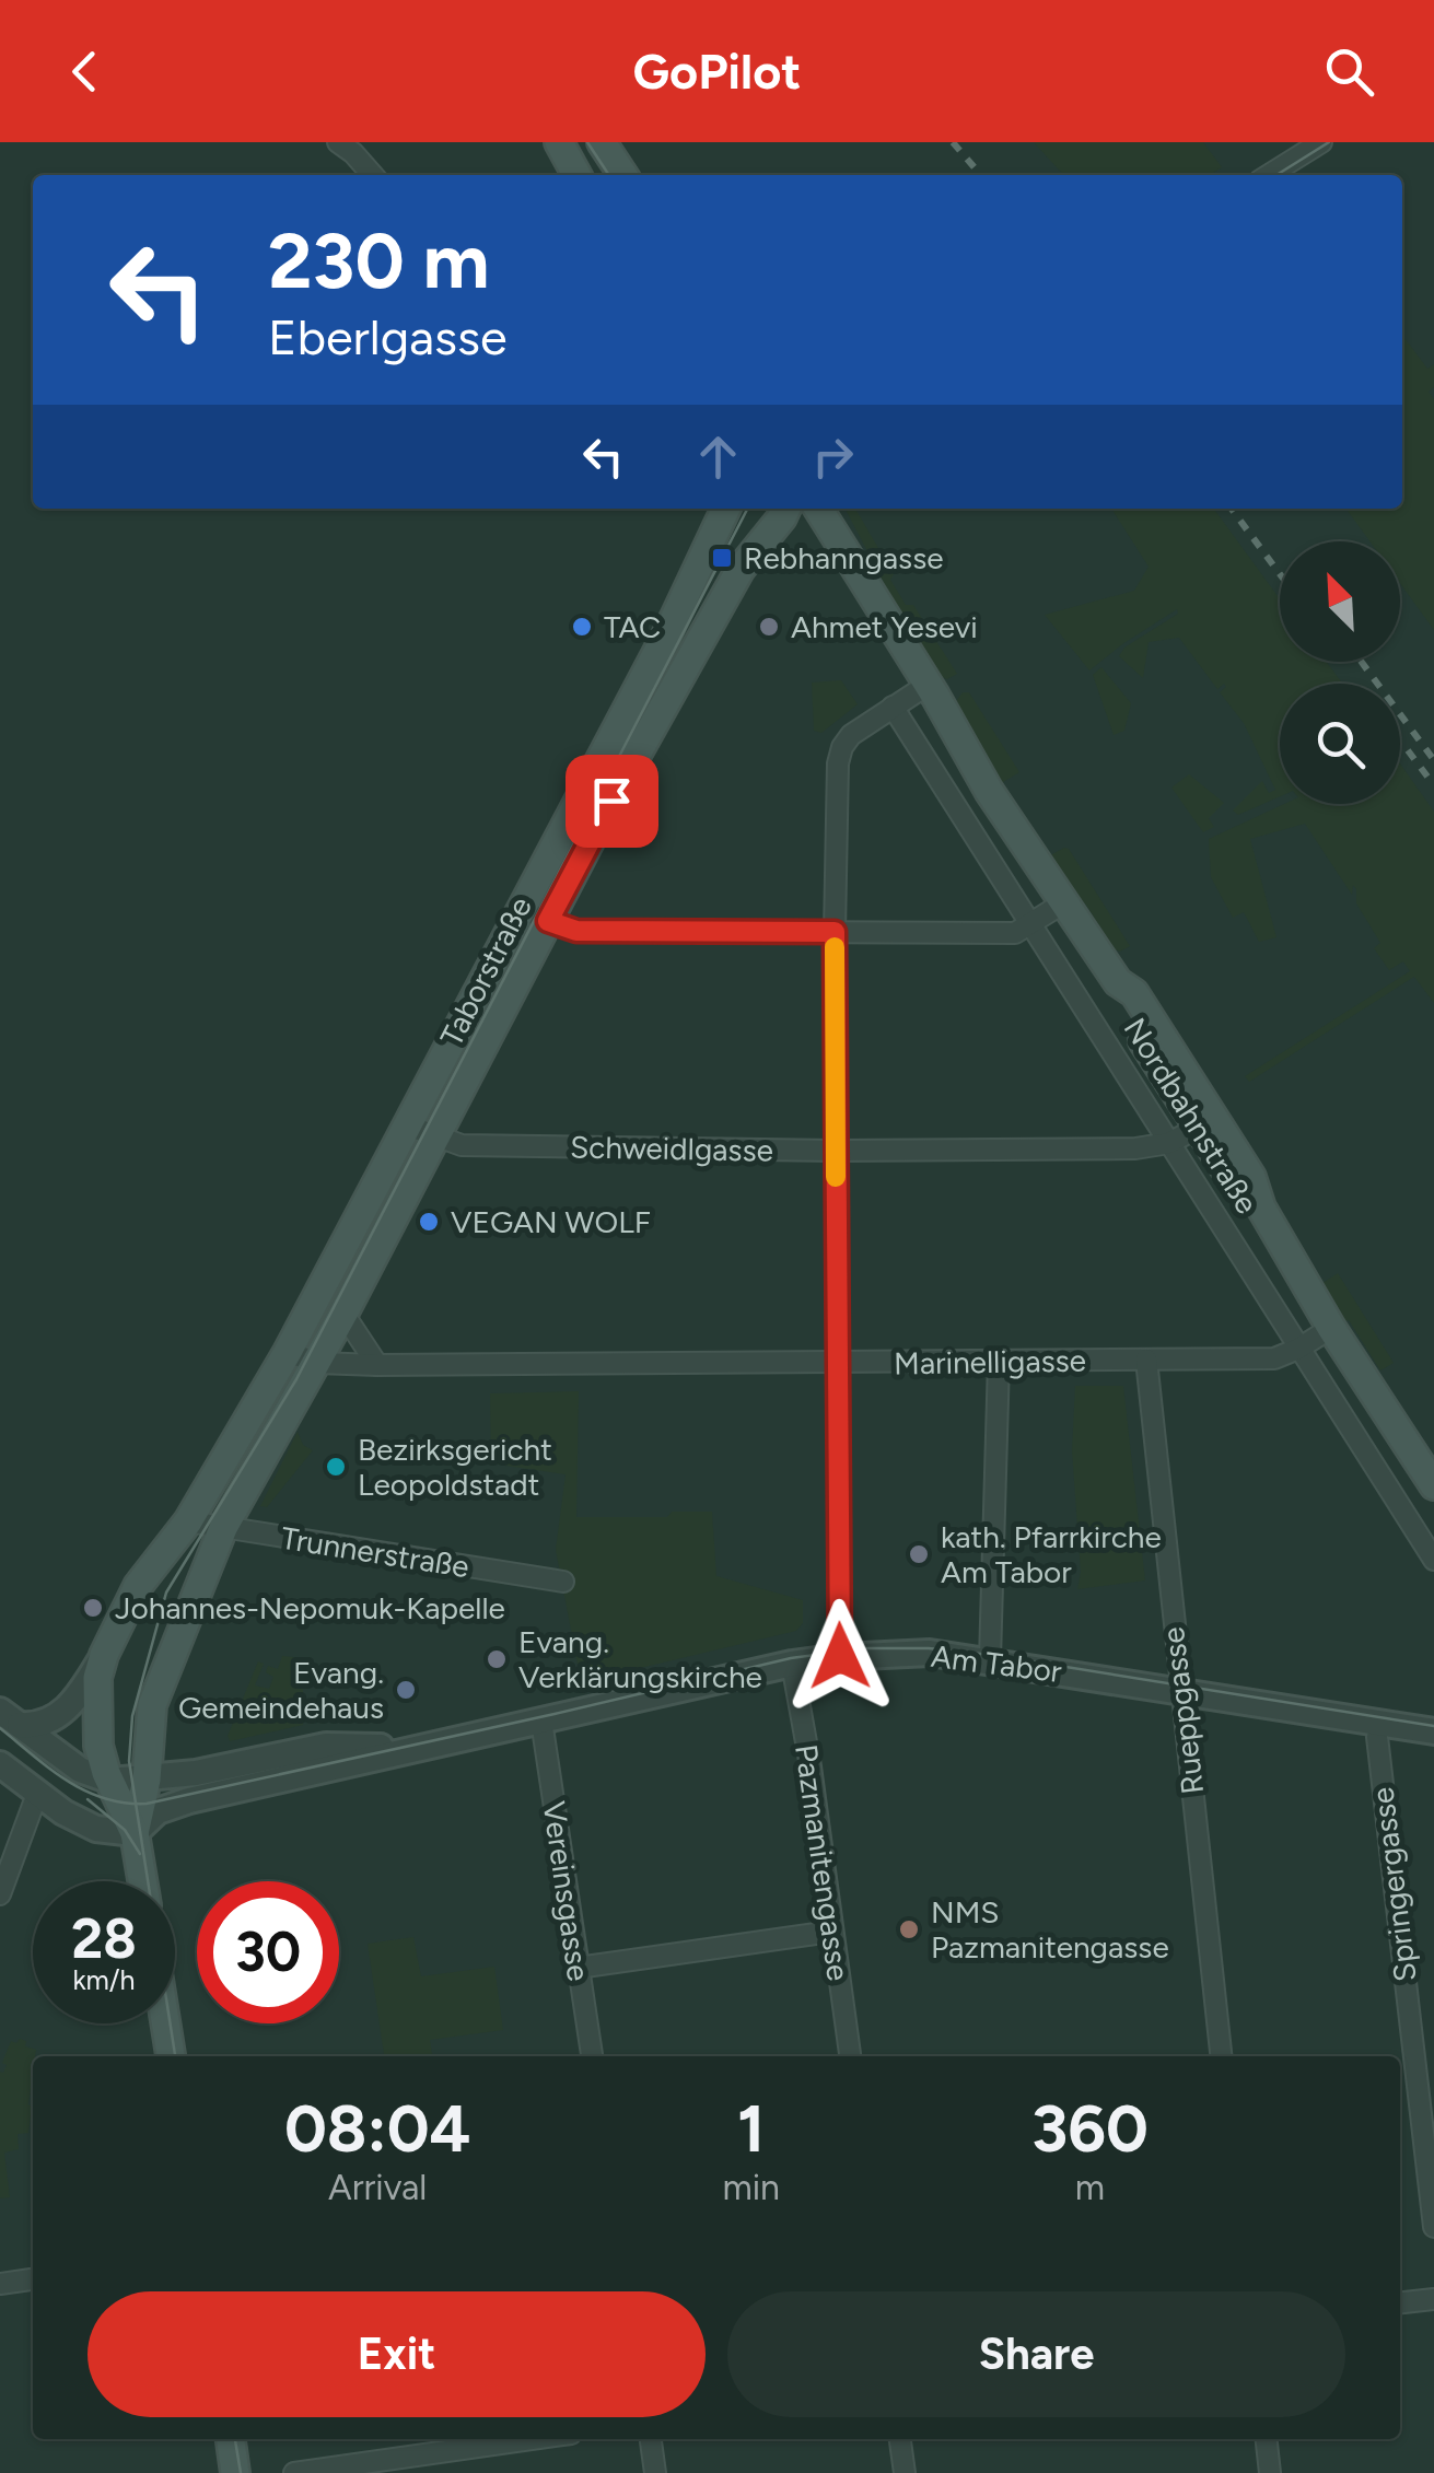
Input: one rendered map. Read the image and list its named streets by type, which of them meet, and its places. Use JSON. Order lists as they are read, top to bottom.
{
  "streets": {
    "main road": ["Taborstraße", "Nordbahnstraße"],
    "street": [
      "Schweidlgasse",
      "Marinelligasse",
      "Trunnerstraße",
      "Am Tabor",
      "Rueppgasse",
      "Pazmanitengasse",
      "Springergasse",
      "Vereinsgasse"
    ]
  },
  "crossings": [
    ["Taborstraße", "Schweidlgasse"],
    ["Taborstraße", "Marinelligasse"],
    ["Taborstraße", "Trunnerstraße"],
    ["Taborstraße", "Am Tabor"],
    ["Nordbahnstraße", "Schweidlgasse"],
    ["Nordbahnstraße", "Marinelligasse"],
    ["Marinelligasse", "Rueppgasse"],
    ["Am Tabor", "Rueppgasse"],
    ["Am Tabor", "Pazmanitengasse"],
    ["Am Tabor", "Springergasse"],
    ["Am Tabor", "Vereinsgasse"]
  ],
  "places": {
    "transit": ["Rebhanngasse"],
    "other": [
      "TAC",
      "Ahmet Yesevi",
      "VEGAN WOLF",
      "Bezirksgericht Leopoldstadt",
      "kath. Pfarrkirche Am Tabor",
      "Johannes-Nepomuk-Kapelle",
      "Evang. Verklärungskirche",
      "Evang. Gemeindehaus",
      "NMS Pazmanitengasse"
    ]
  },
  "north": "top left",
  "page": {
    "header": "GoPilot",
    "turn": ["230 m", "Eberlgasse"],
    "speed": "28 km/h",
    "limit": "30",
    "eta": [
      "08:04",
      "Arrival",
      "1",
      "min",
      "360",
      "m"
    ],
    "buttons": ["Exit", "Share"]
  }
}
